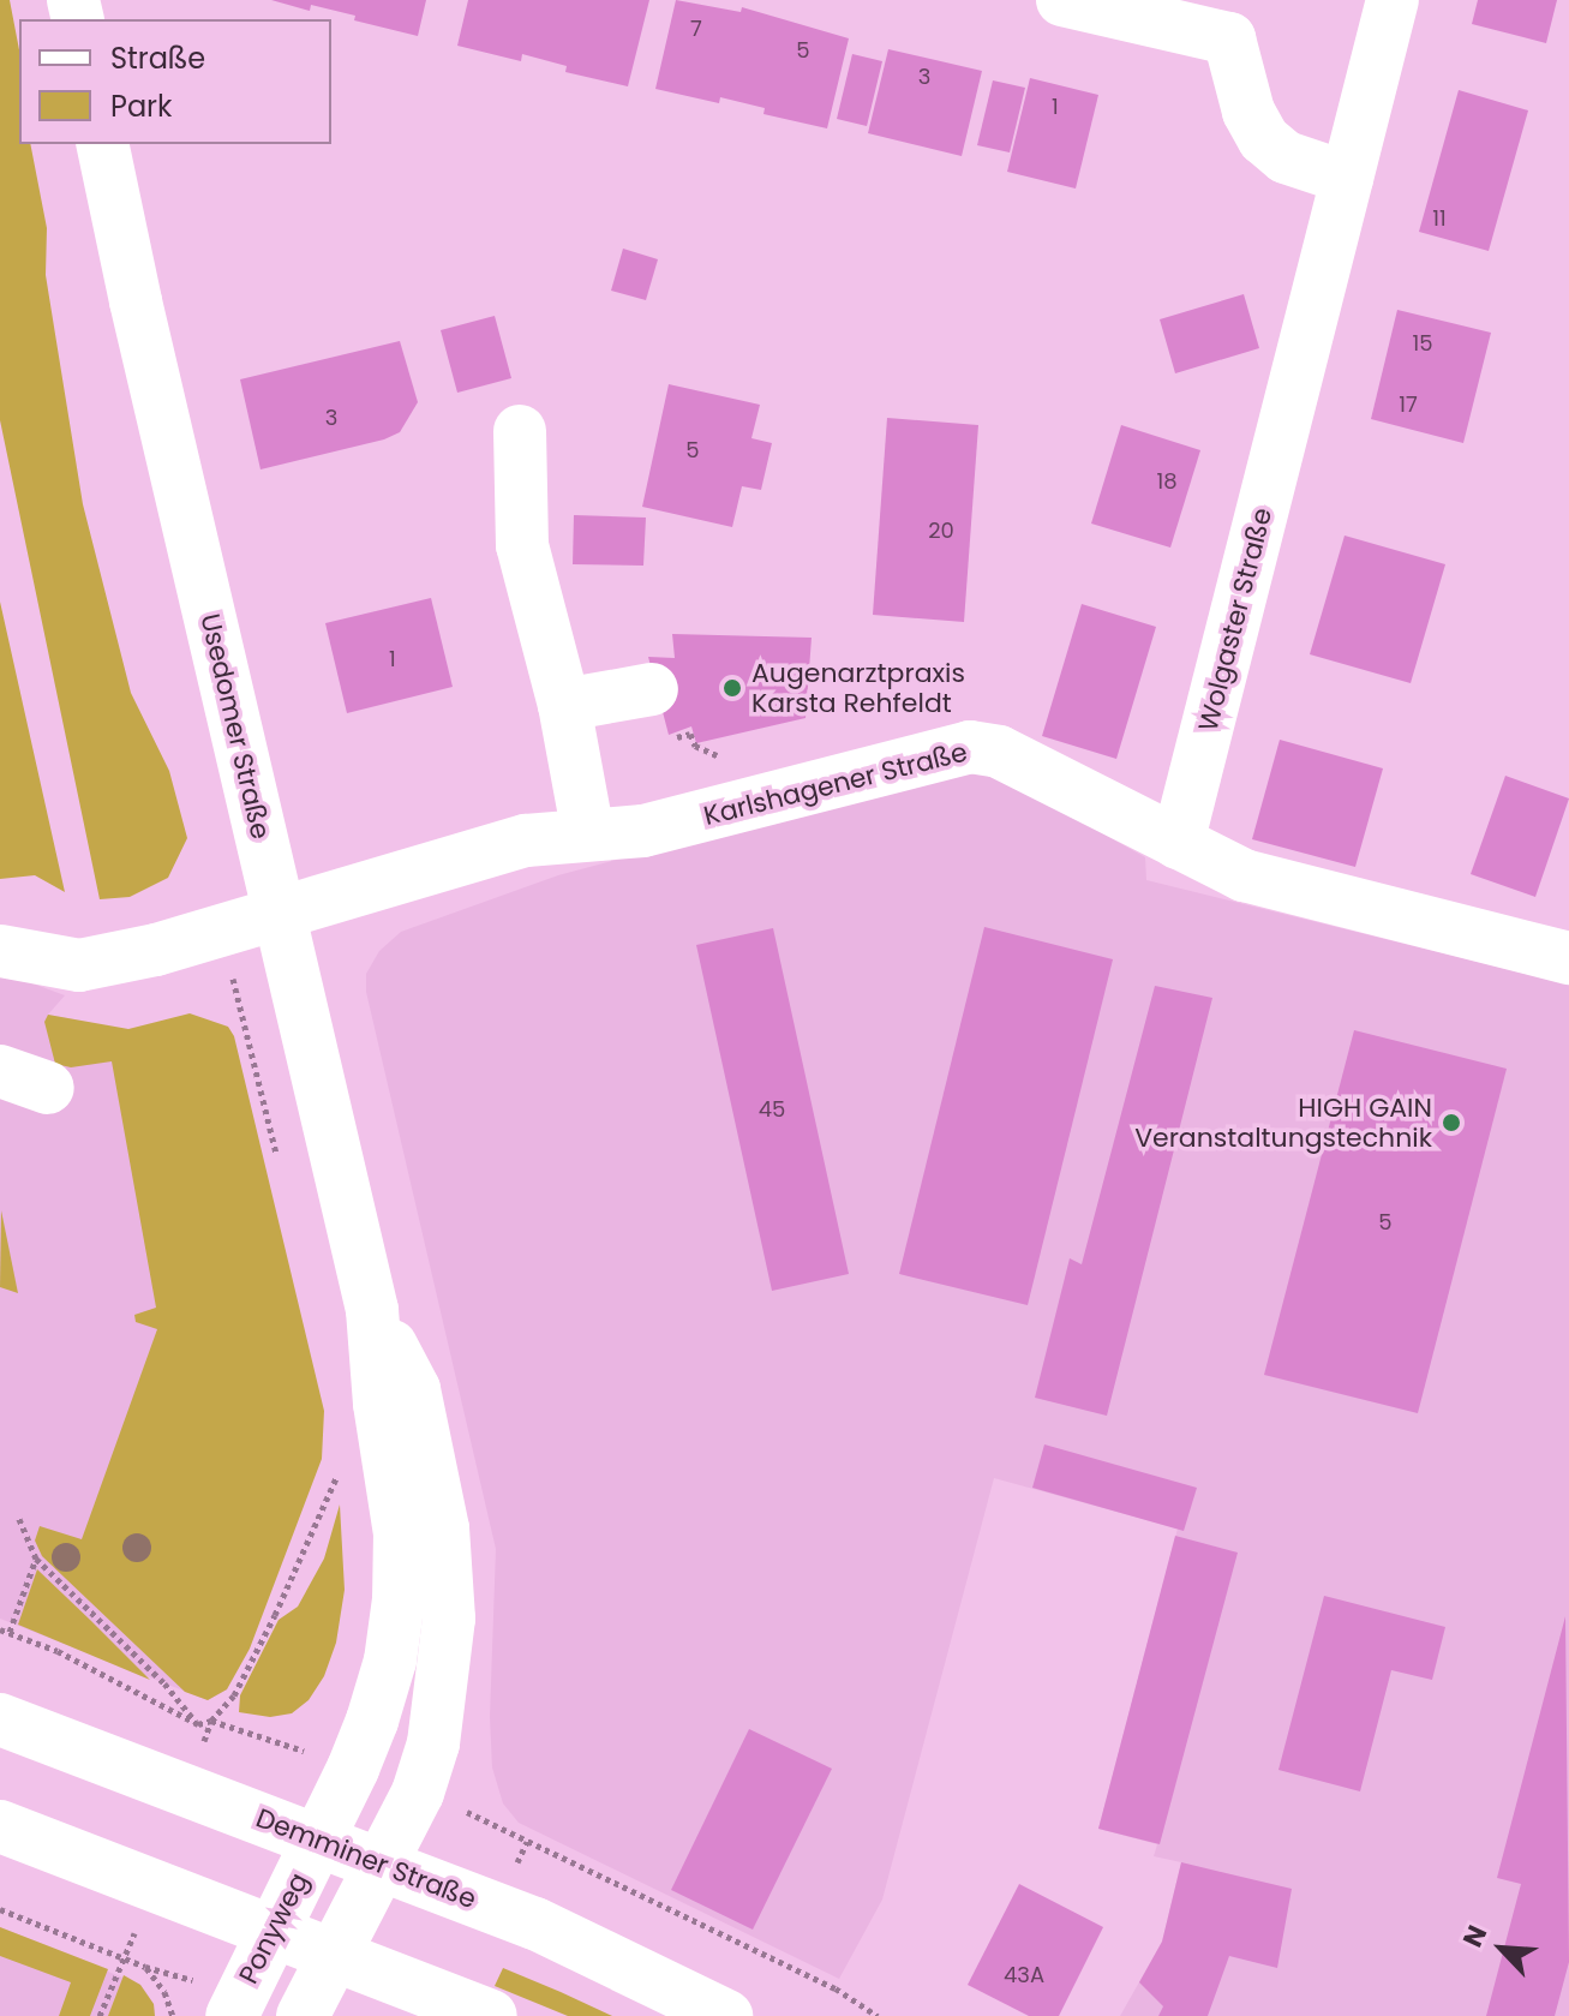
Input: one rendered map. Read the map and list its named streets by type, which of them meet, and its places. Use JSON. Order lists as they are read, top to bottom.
{
  "streets": {
    "street": [
      "Wolgaster Straße",
      "Usedomer Straße",
      "Karlshagener Straße",
      "Demminer Straße",
      "Ponyweg"
    ]
  },
  "crossings": [
    ["Wolgaster Straße", "Karlshagener Straße"],
    ["Usedomer Straße", "Karlshagener Straße"],
    ["Usedomer Straße", "Demminer Straße"],
    ["Usedomer Straße", "Ponyweg"],
    ["Demminer Straße", "Ponyweg"]
  ],
  "places": ["Augenarztpraxis Karsta Rehfeldt", "HIGH GAIN Veranstaltungstechnik"],
  "house_numbers": [
    "7",
    "5",
    "3",
    "1",
    "11",
    "15",
    "17",
    "3",
    "5",
    "18",
    "20",
    "1",
    "45",
    "5",
    "43A"
  ],
  "legend": ["Straße", "Park"],
  "north": "top left"
}
